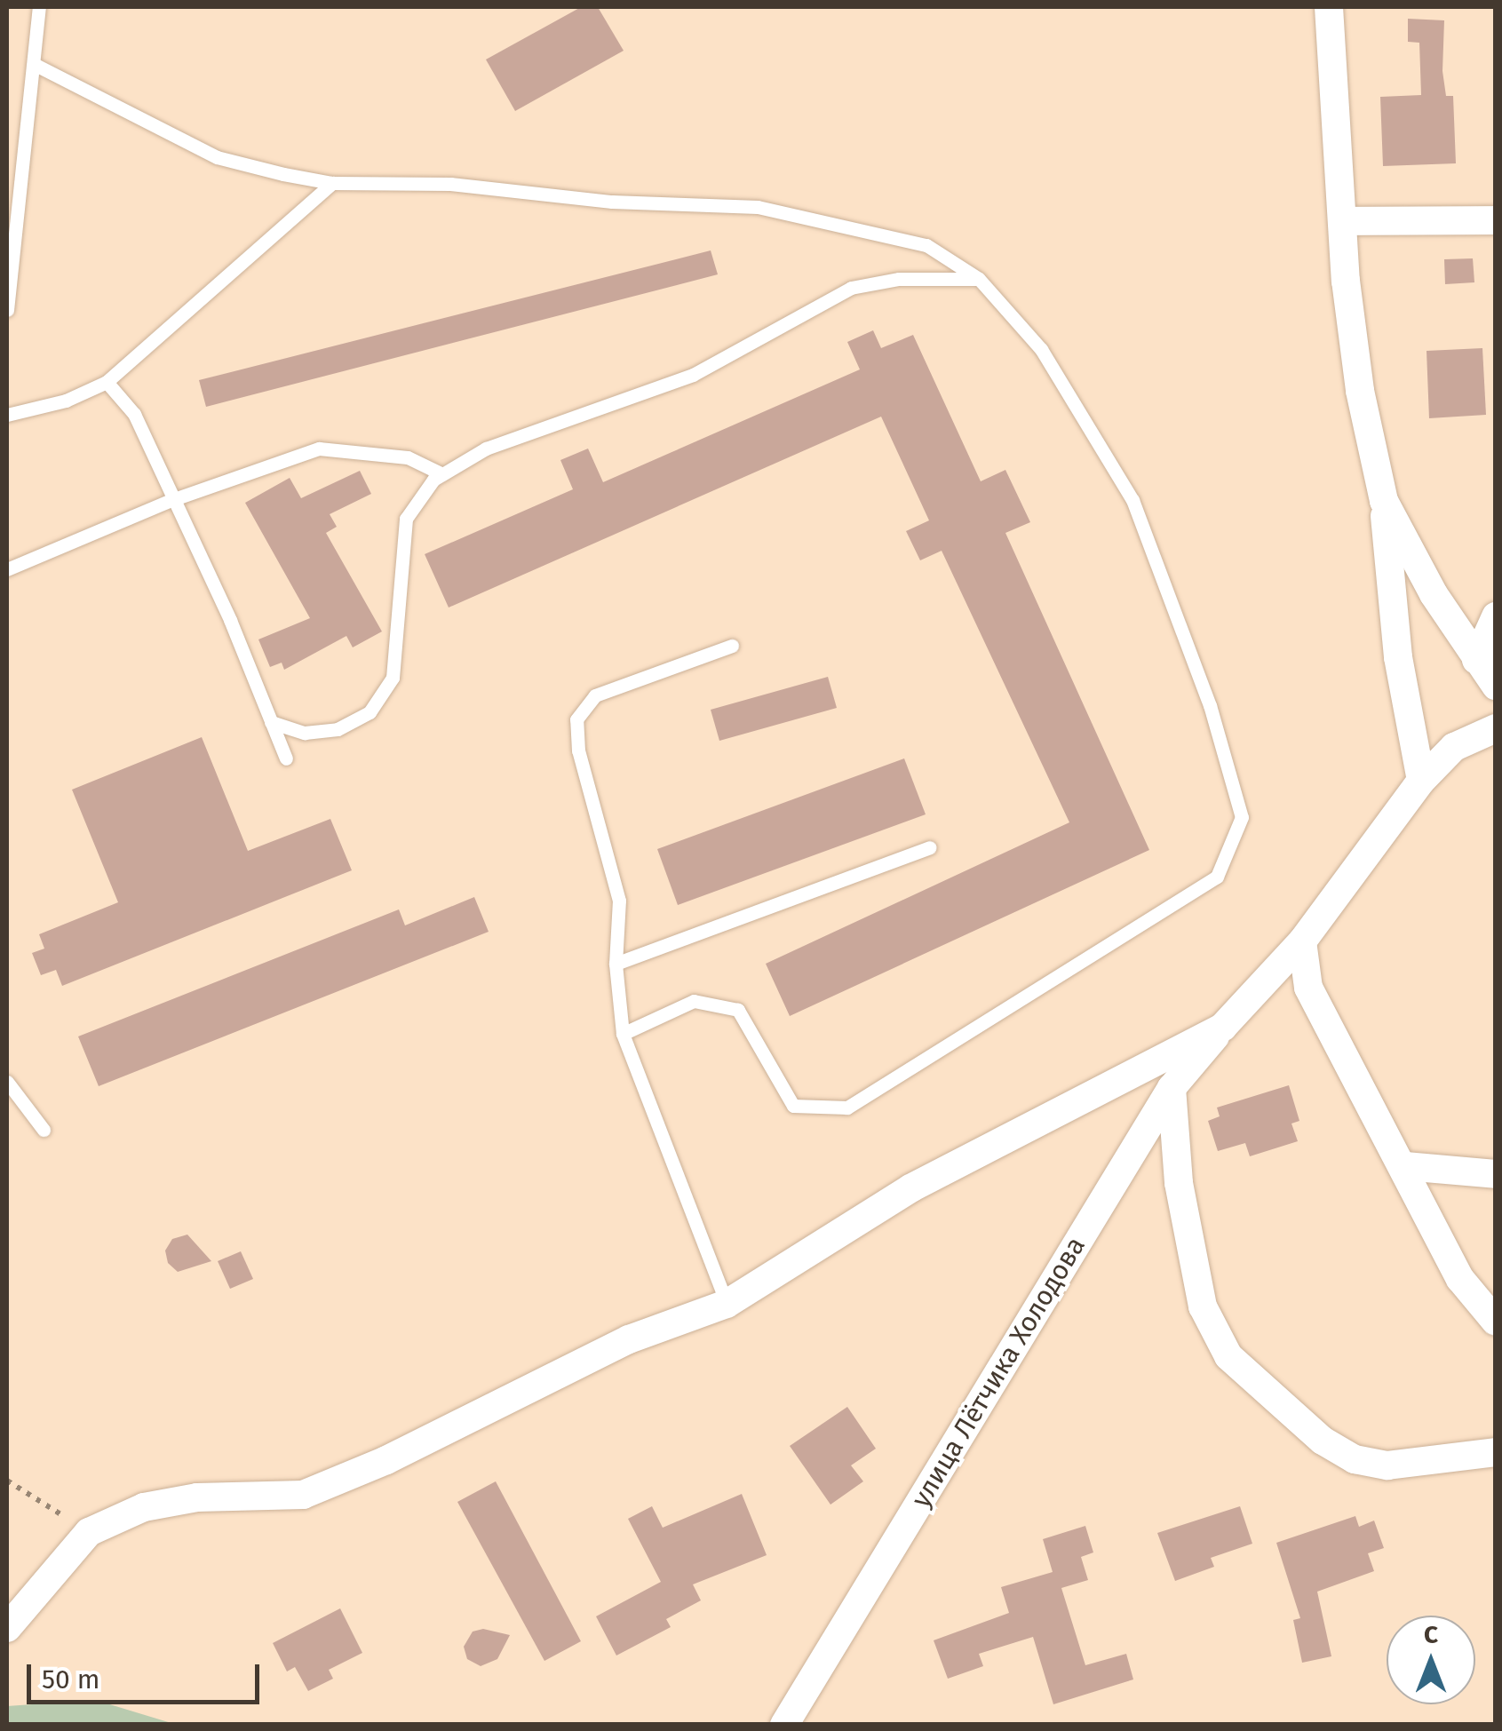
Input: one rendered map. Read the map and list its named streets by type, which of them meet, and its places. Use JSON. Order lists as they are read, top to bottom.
{
  "streets": {
    "street": ["улица Лётчика Холодова"]
  },
  "scale_bar": "50 m",
  "north": "top"
}
